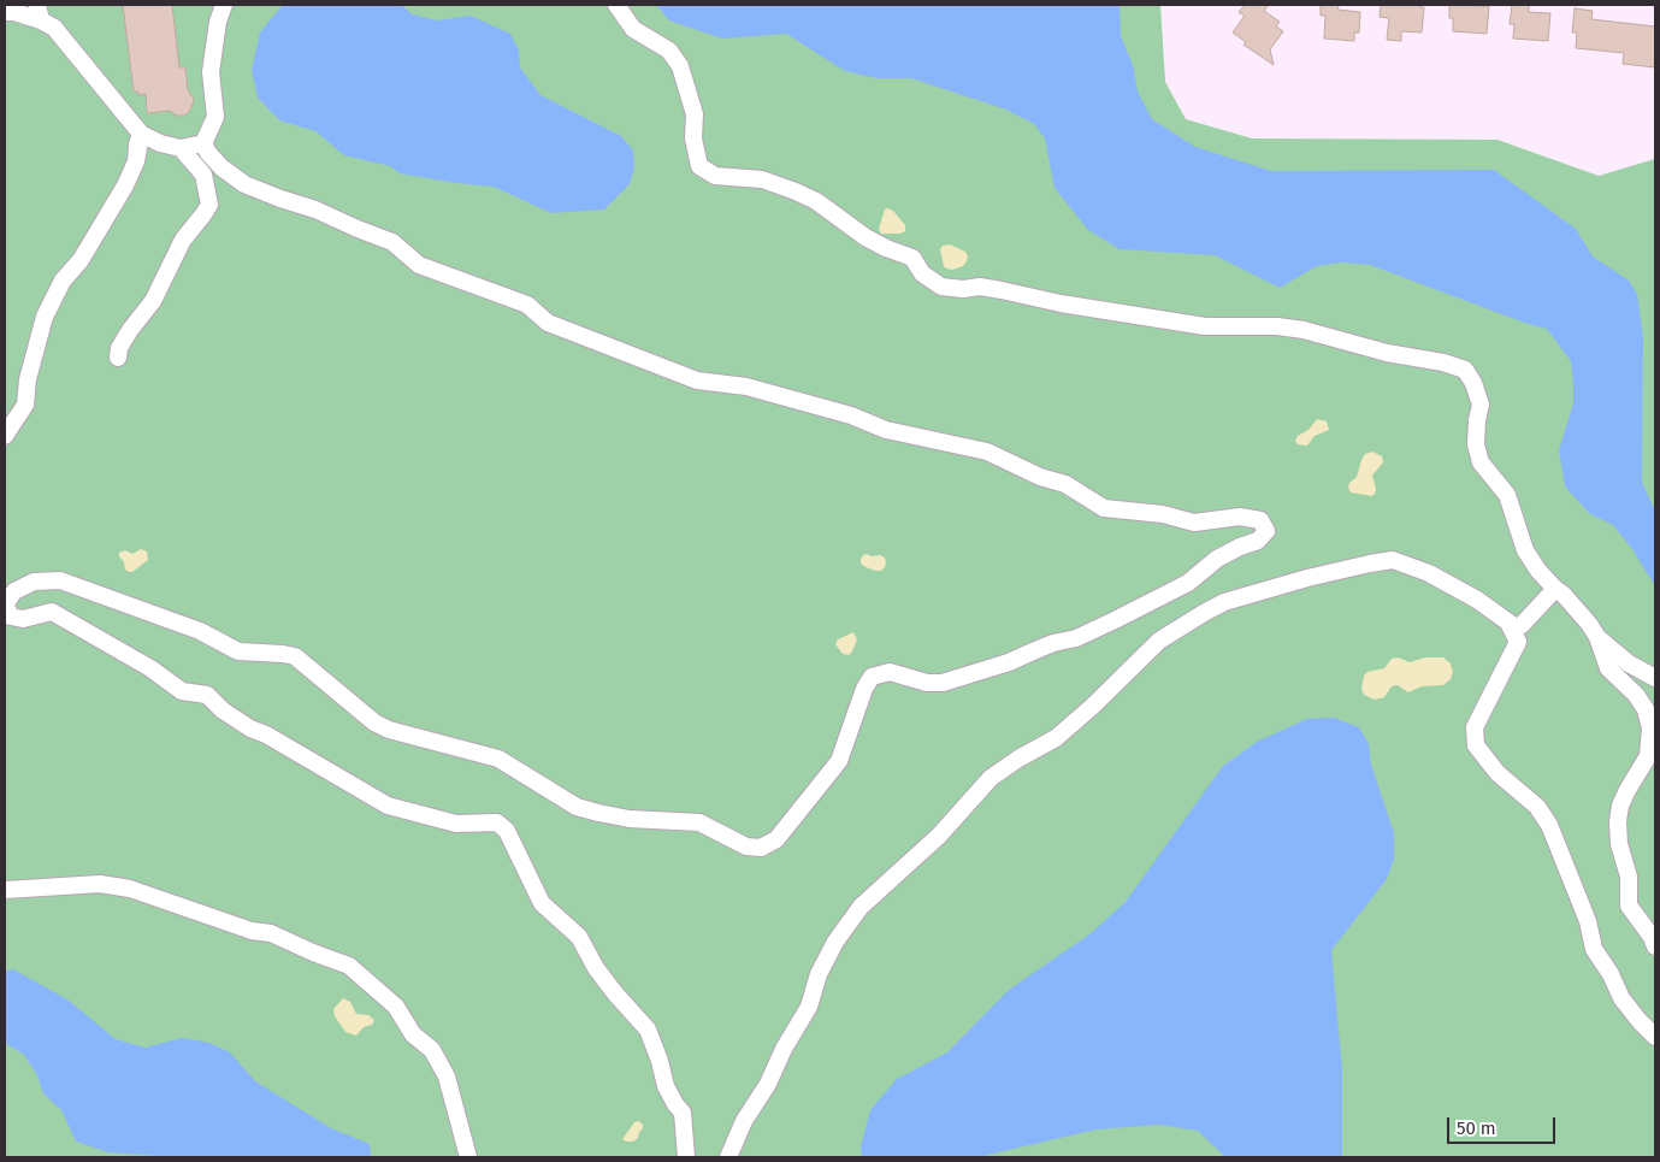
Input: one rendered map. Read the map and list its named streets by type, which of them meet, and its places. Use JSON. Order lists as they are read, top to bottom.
{
  "scale_bar": "50 m"
}
